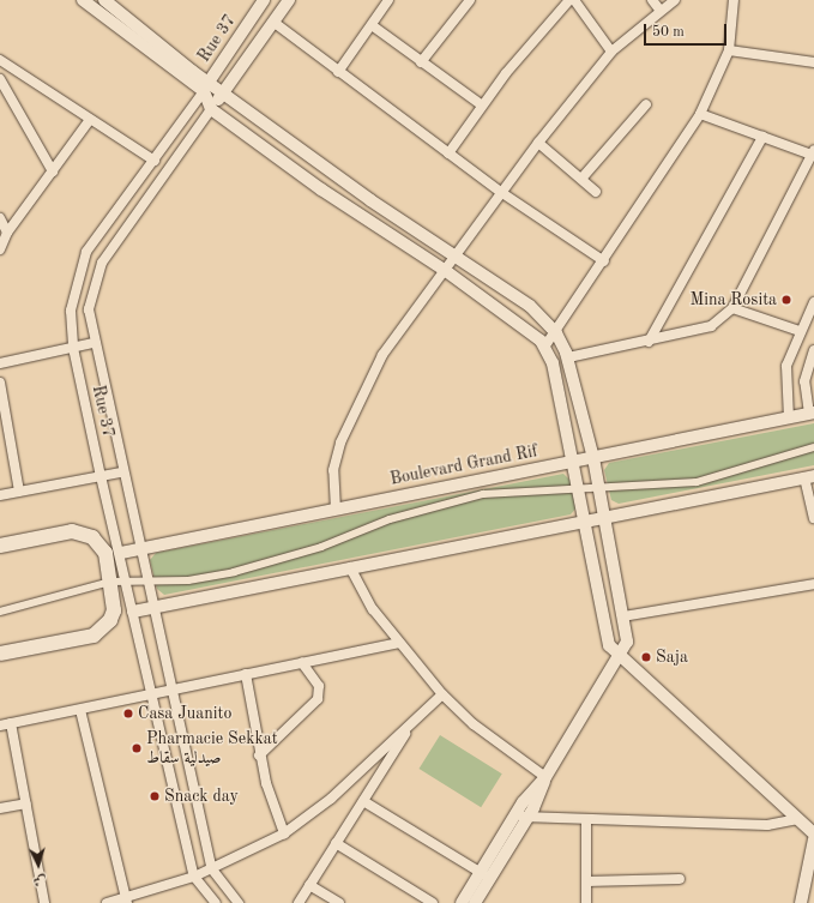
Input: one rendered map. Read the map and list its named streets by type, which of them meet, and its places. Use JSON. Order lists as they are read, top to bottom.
{
  "streets": {
    "street": ["Rue 37", "Boulevard Grand Rif"]
  },
  "crossings": [
    ["Rue 37", "Boulevard Grand Rif"]
  ],
  "places": [
    "Mina Rosita",
    "Saja",
    "Casa Juanito",
    "Pharmacie Sekkat صيدلية سقاط",
    "Snack day"
  ],
  "scale_bar": "50 m",
  "north": "bottom"
}
